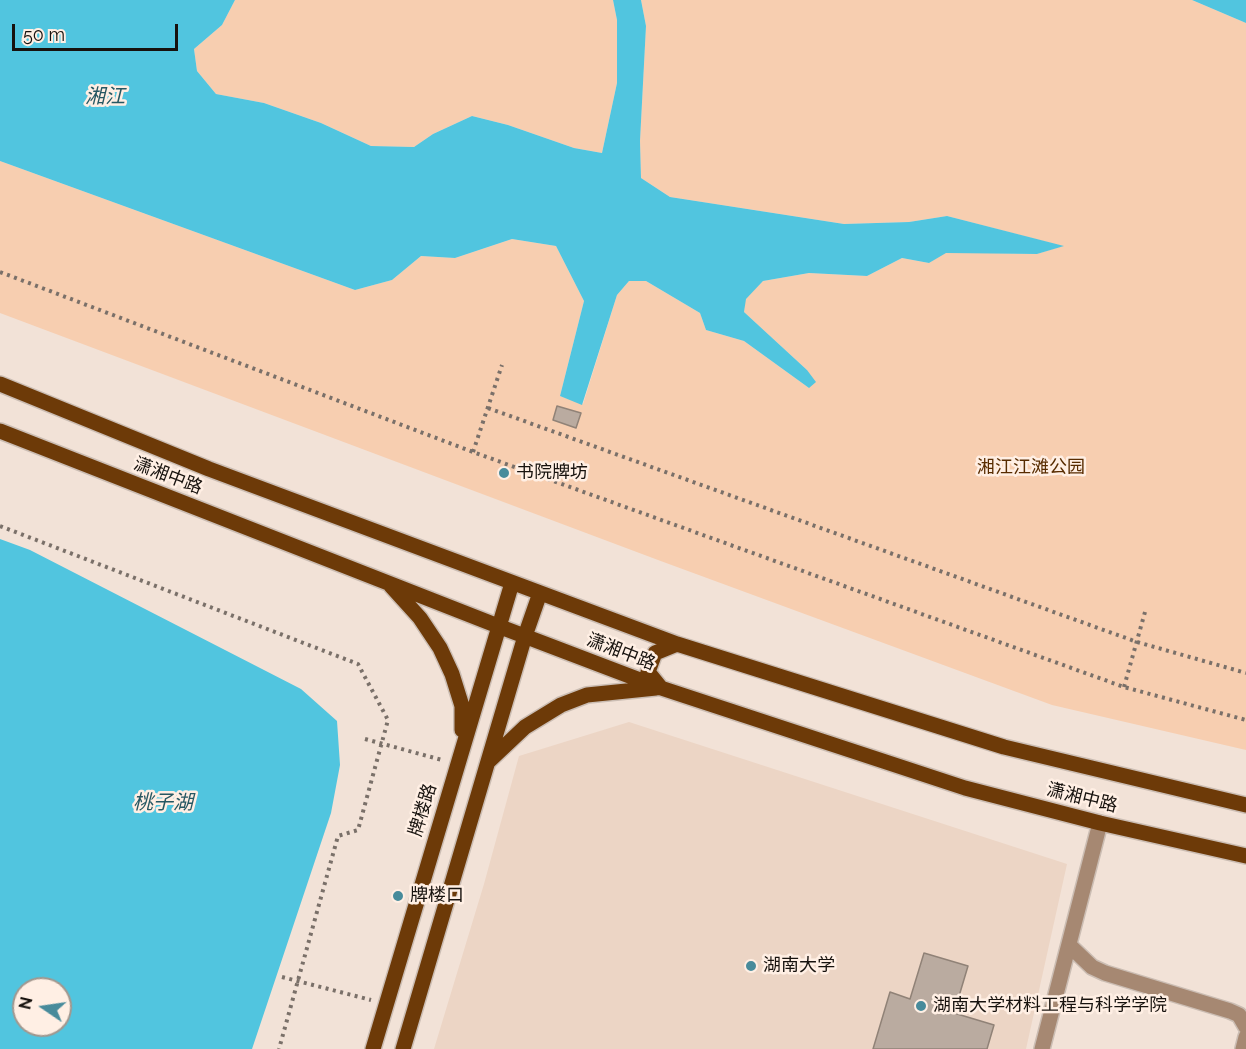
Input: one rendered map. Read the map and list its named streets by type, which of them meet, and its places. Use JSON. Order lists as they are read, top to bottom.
{
  "streets": {
    "main road": ["潇湘中路", "牌楼路"]
  },
  "crossings": [
    ["潇湘中路", "牌楼路"]
  ],
  "water": ["湘江", "桃子湖"],
  "parks": ["湘江江滩公园"],
  "places": [
    "书院牌坊",
    "牌楼口",
    "湖南大学",
    "湖南大学材料工程与科学学院"
  ],
  "scale_bar": "50 m",
  "north": "left"
}
